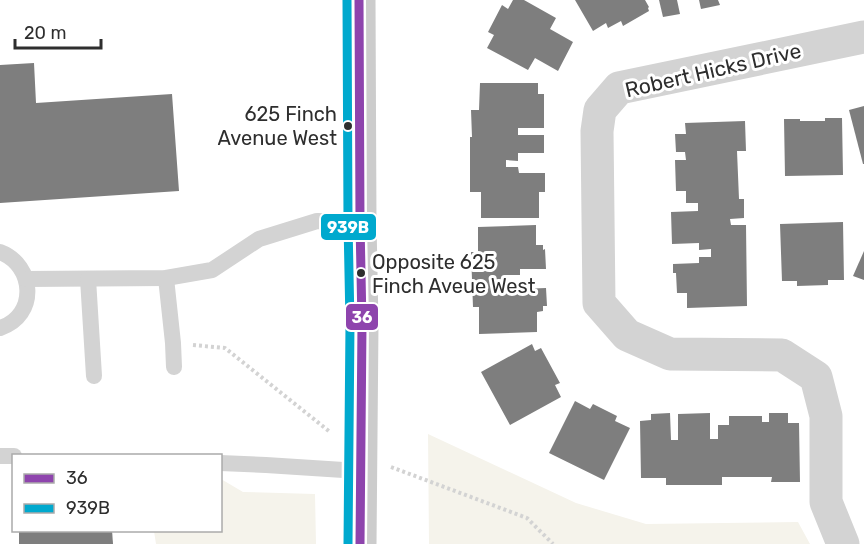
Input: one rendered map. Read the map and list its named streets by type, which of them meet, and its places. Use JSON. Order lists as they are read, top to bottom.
{
  "streets": {
    "street": ["Robert Hicks Drive"]
  },
  "places": ["625 Finch Avenue West", "Opposite 625 Finch Aveue West"],
  "lines": ["transit line 36", "transit line 939B"],
  "legend": ["36", "939B"],
  "scale_bar": "20 m"
}
